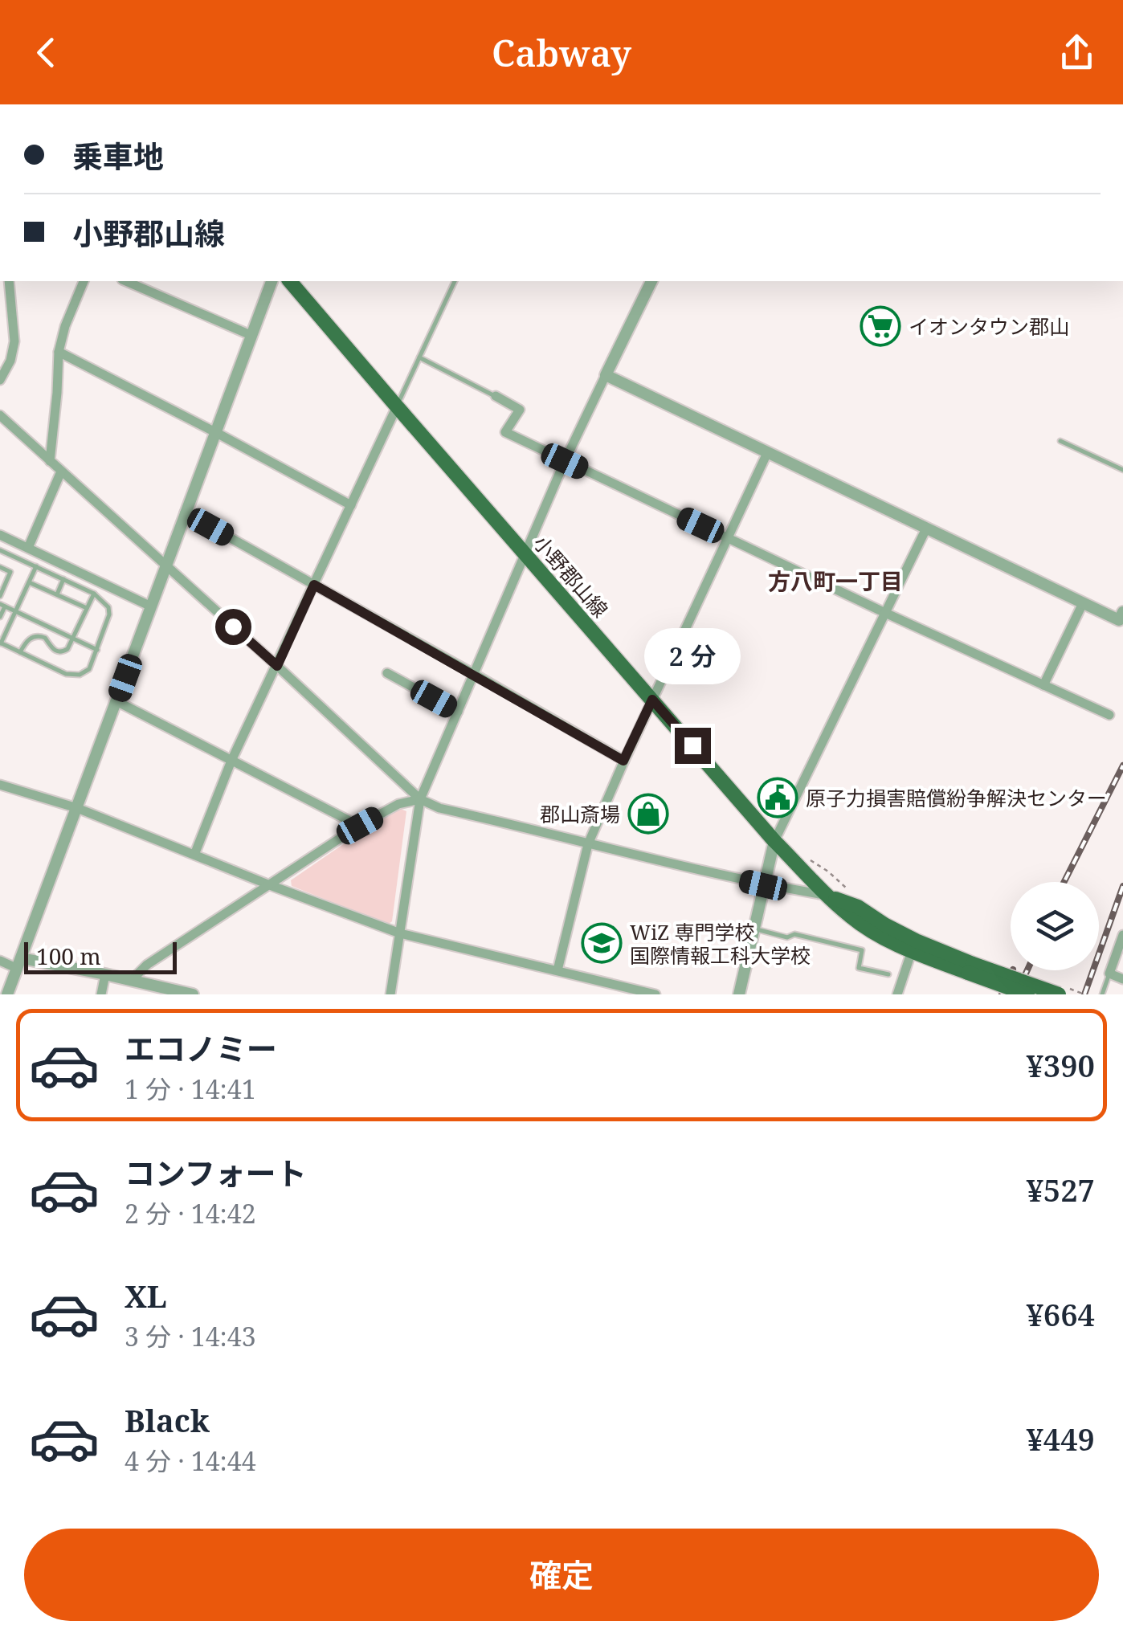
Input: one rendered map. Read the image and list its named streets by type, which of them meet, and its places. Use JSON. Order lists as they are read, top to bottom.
{
  "streets": {
    "main road": ["小野郡山線"]
  },
  "districts": ["方八町一丁目"],
  "places": {
    "supermarket": ["イオンタウン郡山"],
    "public building": ["原子力損害賠償紛争解決センター"],
    "shop": ["郡山斎場"],
    "school or university": ["WiZ 専門学校 国際情報工科大学校"]
  },
  "scale_bar": "100 m",
  "page": {
    "header": "Cabway",
    "banner": ["乗車地", "小野郡山線"],
    "bubble": "2 分",
    "scale": "100 m",
    "list": [
      {
        "name": "エコノミー",
        "note": "1 分 · 14:41",
        "value": "¥390"
      },
      {
        "name": "コンフォート",
        "note": "2 分 · 14:42",
        "value": "¥527"
      },
      {
        "name": "XL",
        "note": "3 分 · 14:43",
        "value": "¥664"
      },
      {
        "name": "Black",
        "note": "4 分 · 14:44",
        "value": "¥449"
      }
    ],
    "buttons": "確定"
  }
}
